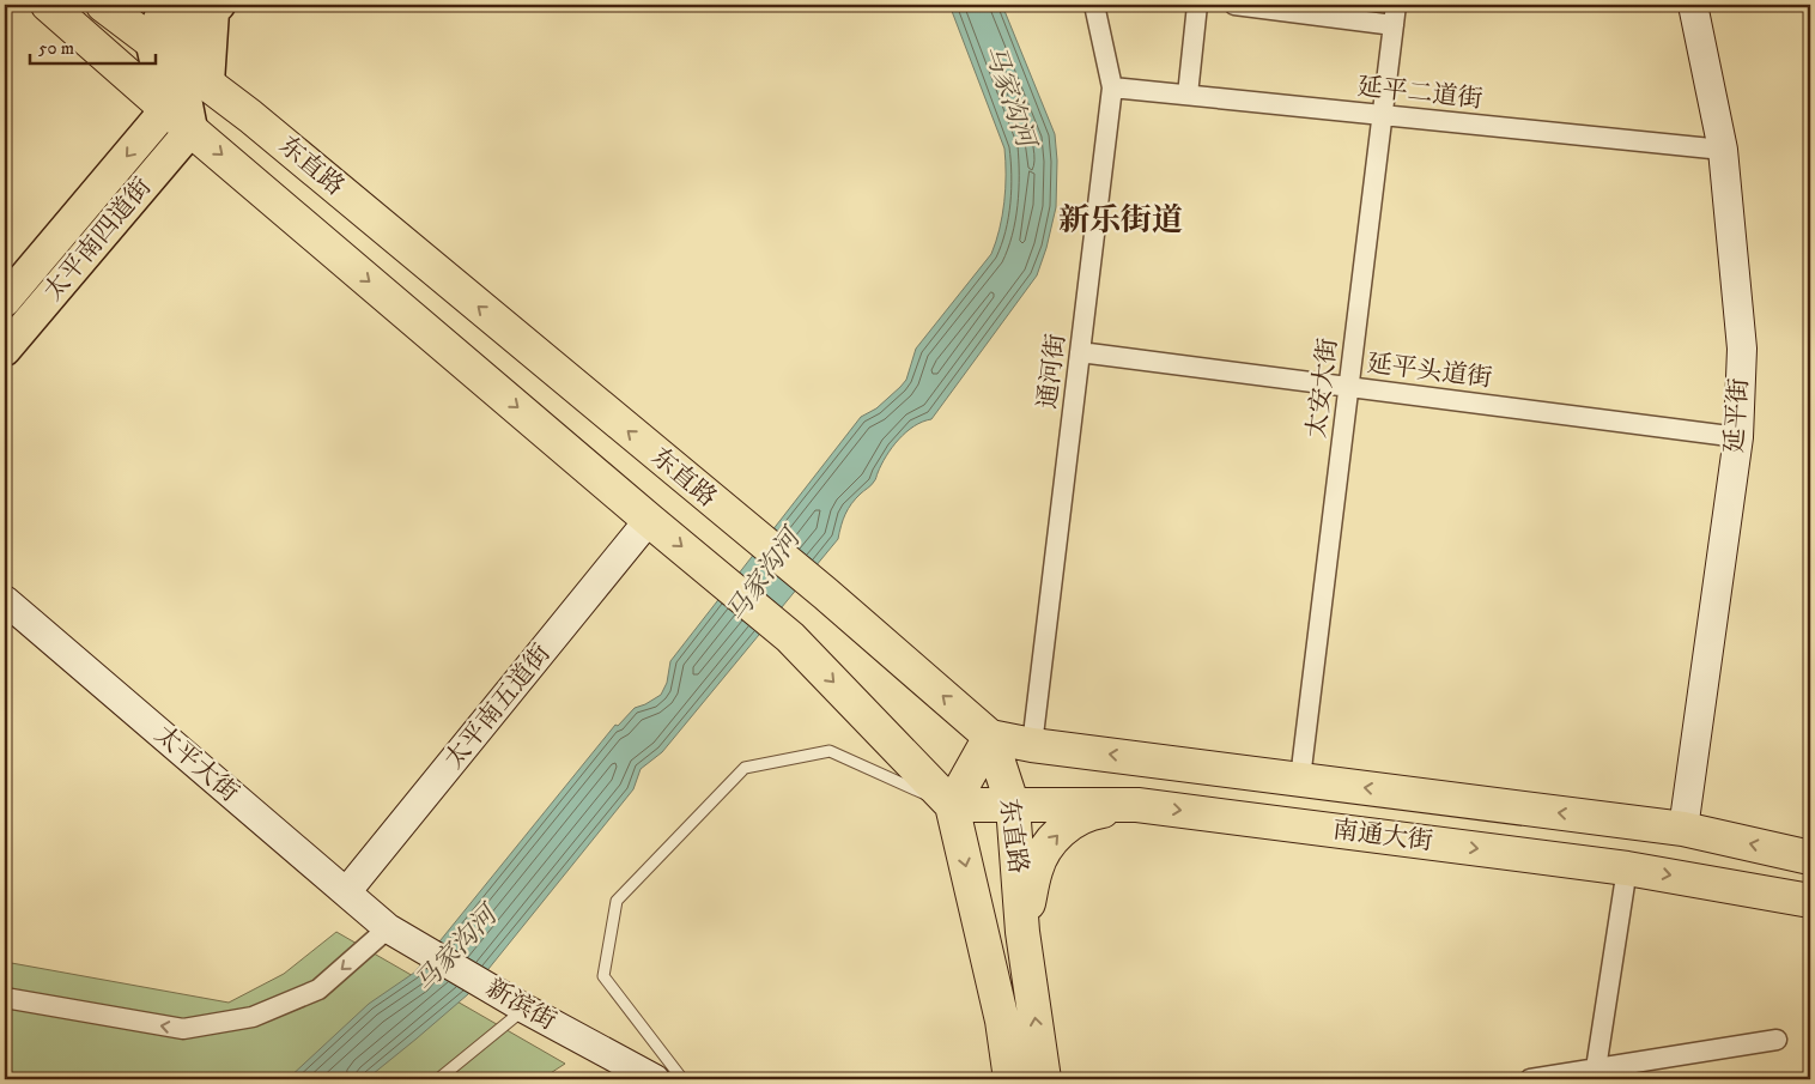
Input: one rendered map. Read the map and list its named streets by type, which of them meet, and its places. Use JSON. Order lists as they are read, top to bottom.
{
  "streets": {
    "highway": ["东直路", "南通大街"],
    "main road": ["太平南四道街"],
    "street": [
      "延平二道街",
      "通河街",
      "延平头道街",
      "太安大街",
      "延平街",
      "太平南五道街",
      "太平大街",
      "新滨街"
    ]
  },
  "crossings": [
    ["延平二道街", "通河街"],
    ["延平二道街", "太安大街"],
    ["延平二道街", "延平街"],
    ["东直路", "太平南四道街"],
    ["东直路", "太平南五道街"],
    ["东直路", "南通大街"],
    ["通河街", "延平头道街"],
    ["通河街", "南通大街"],
    ["延平头道街", "太安大街"],
    ["延平头道街", "延平街"],
    ["太安大街", "南通大街"],
    ["延平街", "南通大街"],
    ["太平南五道街", "太平大街"],
    ["太平大街", "新滨街"]
  ],
  "districts": ["新乐街道"],
  "water": ["马家沟河"],
  "scale_bar": "50 m"
}
